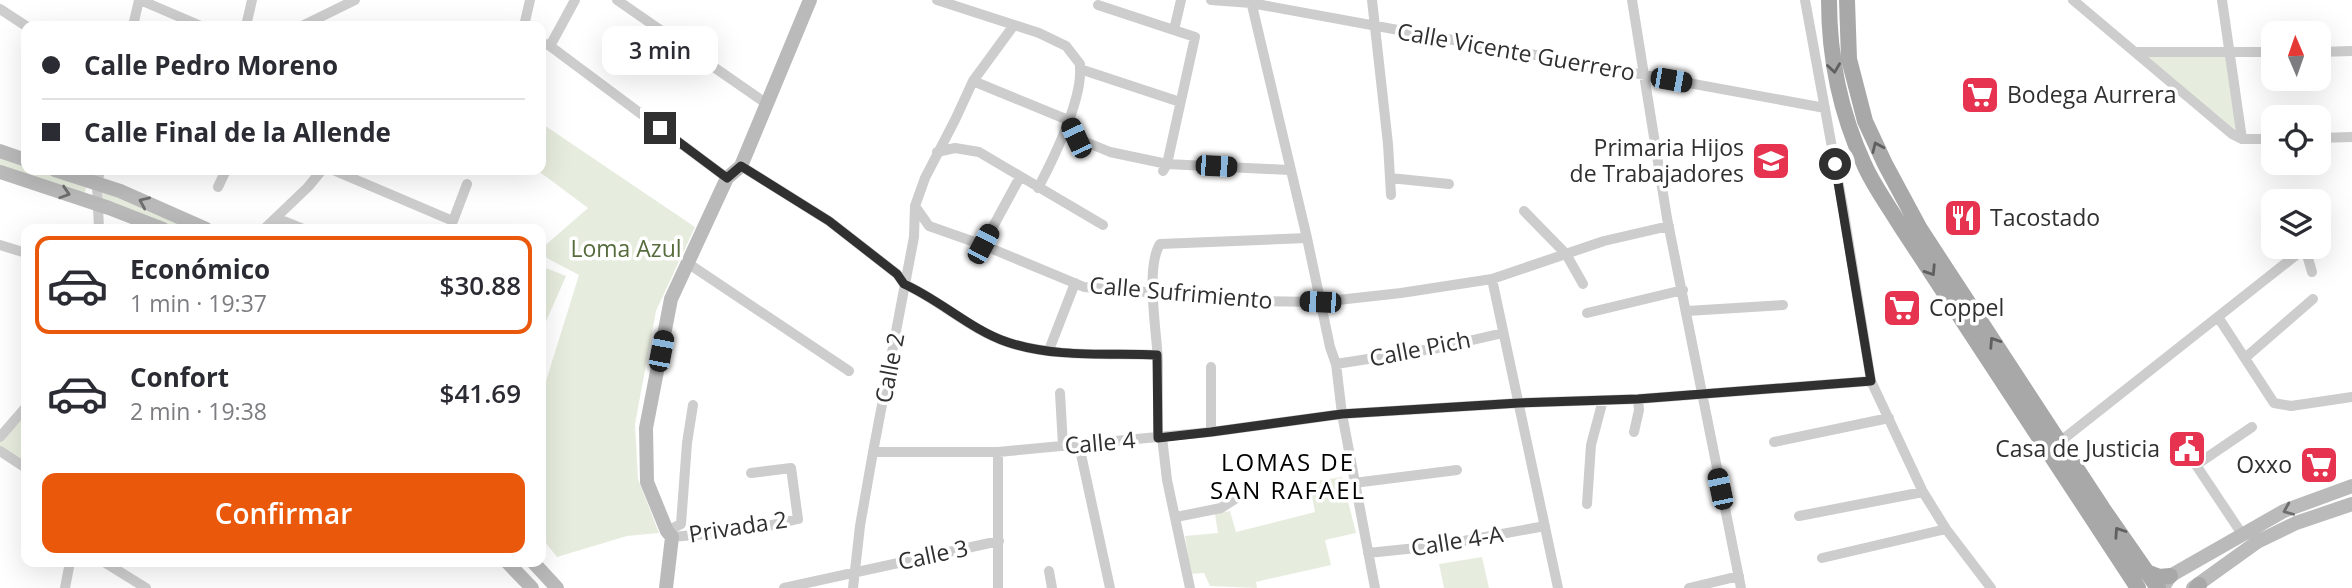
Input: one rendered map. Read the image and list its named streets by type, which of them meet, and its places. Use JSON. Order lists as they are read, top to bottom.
{
  "streets": {
    "street": [
      "Calle Vicente Guerrero",
      "Calle Sufrimiento",
      "Calle Pich",
      "Calle 2",
      "Calle 4",
      "Privada 2",
      "Calle 4-A",
      "Calle 3"
    ]
  },
  "crossings": [
    ["Calle Sufrimiento", "Calle 2"],
    ["Calle 2", "Calle 4"],
    ["Calle 2", "Calle 3"]
  ],
  "districts": ["LOMAS DE SAN RAFAEL"],
  "parks": ["Loma Azul"],
  "places": {
    "supermarket": ["Bodega Aurrera", "Coppel", "Oxxo"],
    "school or university": ["Primaria Hijos de Trabajadores"],
    "restaurant": ["Tacostado"],
    "public building": ["Casa de Justicia"]
  },
  "north": "top",
  "page": {
    "banner": ["Calle Pedro Moreno", "Calle Final de la Allende"],
    "bubble": "3 min",
    "list": [
      {
        "name": "Económico",
        "note": "1 min · 19:37",
        "value": "$30.88"
      },
      {
        "name": "Confort",
        "note": "2 min · 19:38",
        "value": "$41.69"
      }
    ],
    "buttons": "Confirmar"
  }
}
